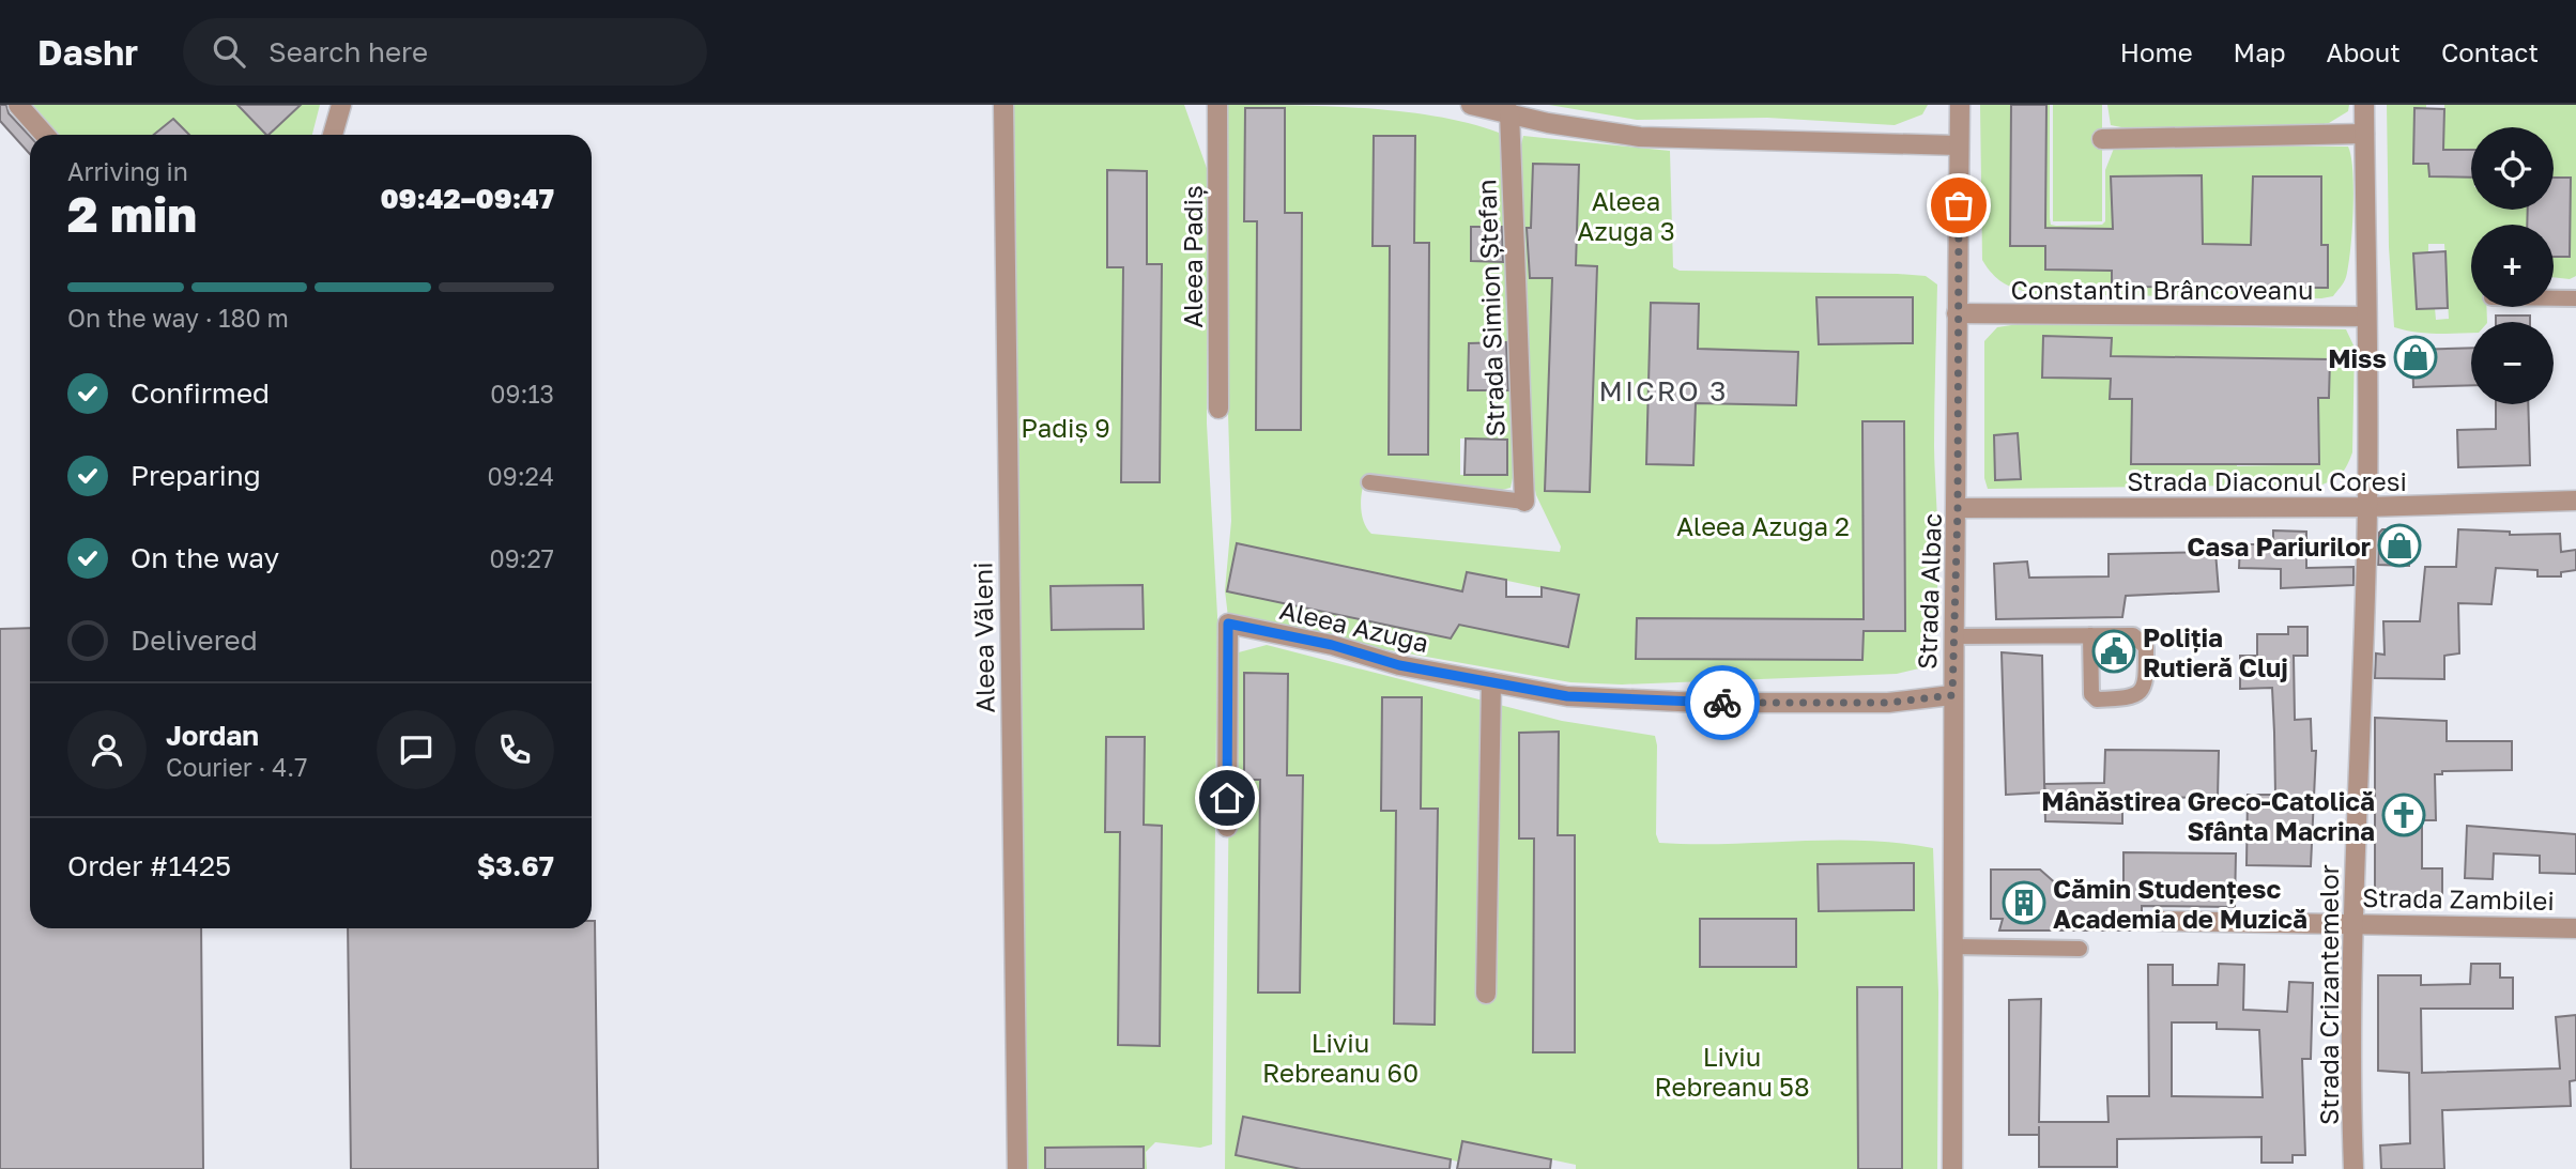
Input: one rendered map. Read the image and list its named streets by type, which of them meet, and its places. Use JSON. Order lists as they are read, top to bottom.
{
  "streets": {
    "street": [
      "Aleea Padiș",
      "Constantin Brâncoveanu",
      "Strada Simion Ștefan",
      "Strada Diaconul Coresi",
      "Strada Albac",
      "Aleea Azuga",
      "Aleea Văleni",
      "Strada Zambilei",
      "Strada Crizantemelor"
    ]
  },
  "crossings": [
    ["Constantin Brâncoveanu", "Strada Albac"],
    ["Constantin Brâncoveanu", "Strada Crizantemelor"],
    ["Strada Diaconul Coresi", "Strada Albac"],
    ["Strada Diaconul Coresi", "Strada Crizantemelor"],
    ["Strada Albac", "Aleea Azuga"],
    ["Strada Zambilei", "Strada Crizantemelor"]
  ],
  "districts": ["MICRO 3"],
  "parks": [
    "Aleea Azuga 3",
    "Padiș 9",
    "Aleea Azuga 2",
    "Liviu Rebreanu 60",
    "Liviu Rebreanu 58"
  ],
  "places": {
    "shop": ["Miss", "Casa Pariurilor"],
    "public building": ["Poliția Rutieră Cluj"],
    "church": ["Mânăstirea Greco-Catolică Sfânta Macrina"],
    "building": ["Cămin Studențesc Academia de Muzică"]
  },
  "page": {
    "header": "Dashr",
    "search": "Search here",
    "nav": [
      "Home",
      "Map",
      "About",
      "Contact"
    ],
    "map_buttons": ["+", "−"],
    "heading": ["2 min", "Arriving in", "09:42–09:47"],
    "panel": [
      "Jordan",
      "Courier · 4.7",
      "Order #1425",
      "$3.67"
    ],
    "bar": "On the way · 180 m",
    "list": [
      ["Confirmed", "09:13"],
      ["Preparing", "09:24"],
      ["On the way", "09:27"],
      "Delivered"
    ]
  }
}
